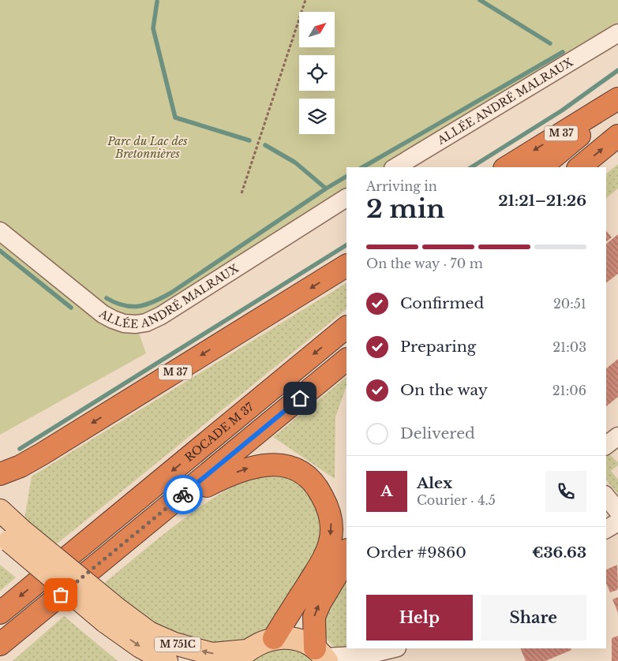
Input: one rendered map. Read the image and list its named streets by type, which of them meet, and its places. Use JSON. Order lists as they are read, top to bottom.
{
  "streets": {
    "highway": ["M 37", "ROCADE M 37"],
    "main road": ["M 751C"],
    "street": ["ALLÉE ANDRÉ MALRAUX"]
  },
  "parks": ["Parc du Lac des Bretonnières"],
  "north": "top right",
  "page": {
    "heading": ["2 min", "Arriving in", "21:21–21:26"],
    "panel": [
      "Alex",
      "Courier · 4.5",
      "Order #9860",
      "€36.63"
    ],
    "bar": "On the way · 70 m",
    "list": [
      ["Confirmed", "20:51"],
      ["Preparing", "21:03"],
      ["On the way", "21:06"],
      "Delivered"
    ],
    "round": "A",
    "buttons": ["Help", "Share"]
  }
}
